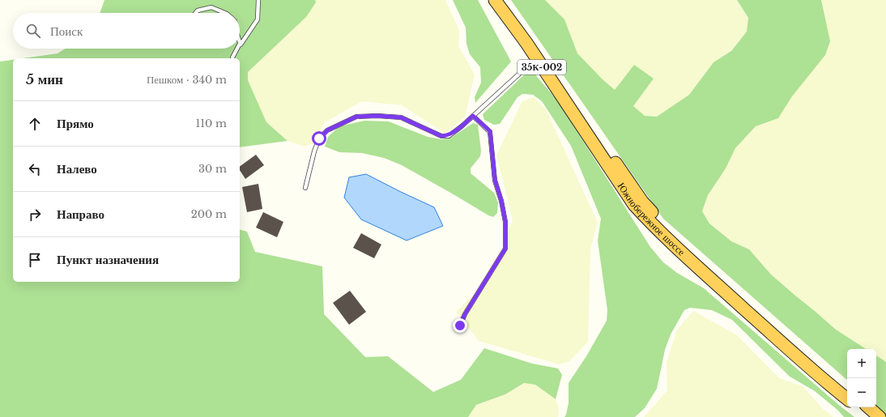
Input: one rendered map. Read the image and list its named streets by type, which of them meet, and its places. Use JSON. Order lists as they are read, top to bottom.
{
  "streets": {
    "highway": ["35К-002", "Южнобережное шоссе"]
  },
  "page": {
    "search": "Поиск",
    "heading": ["5 мин", "Пешком · 340 m"],
    "list": [
      ["Прямо", "110 m"],
      ["Налево", "30 m"],
      ["Направо", "200 m"],
      "Пункт назначения"
    ],
    "map_buttons": ["+", "−"]
  }
}
